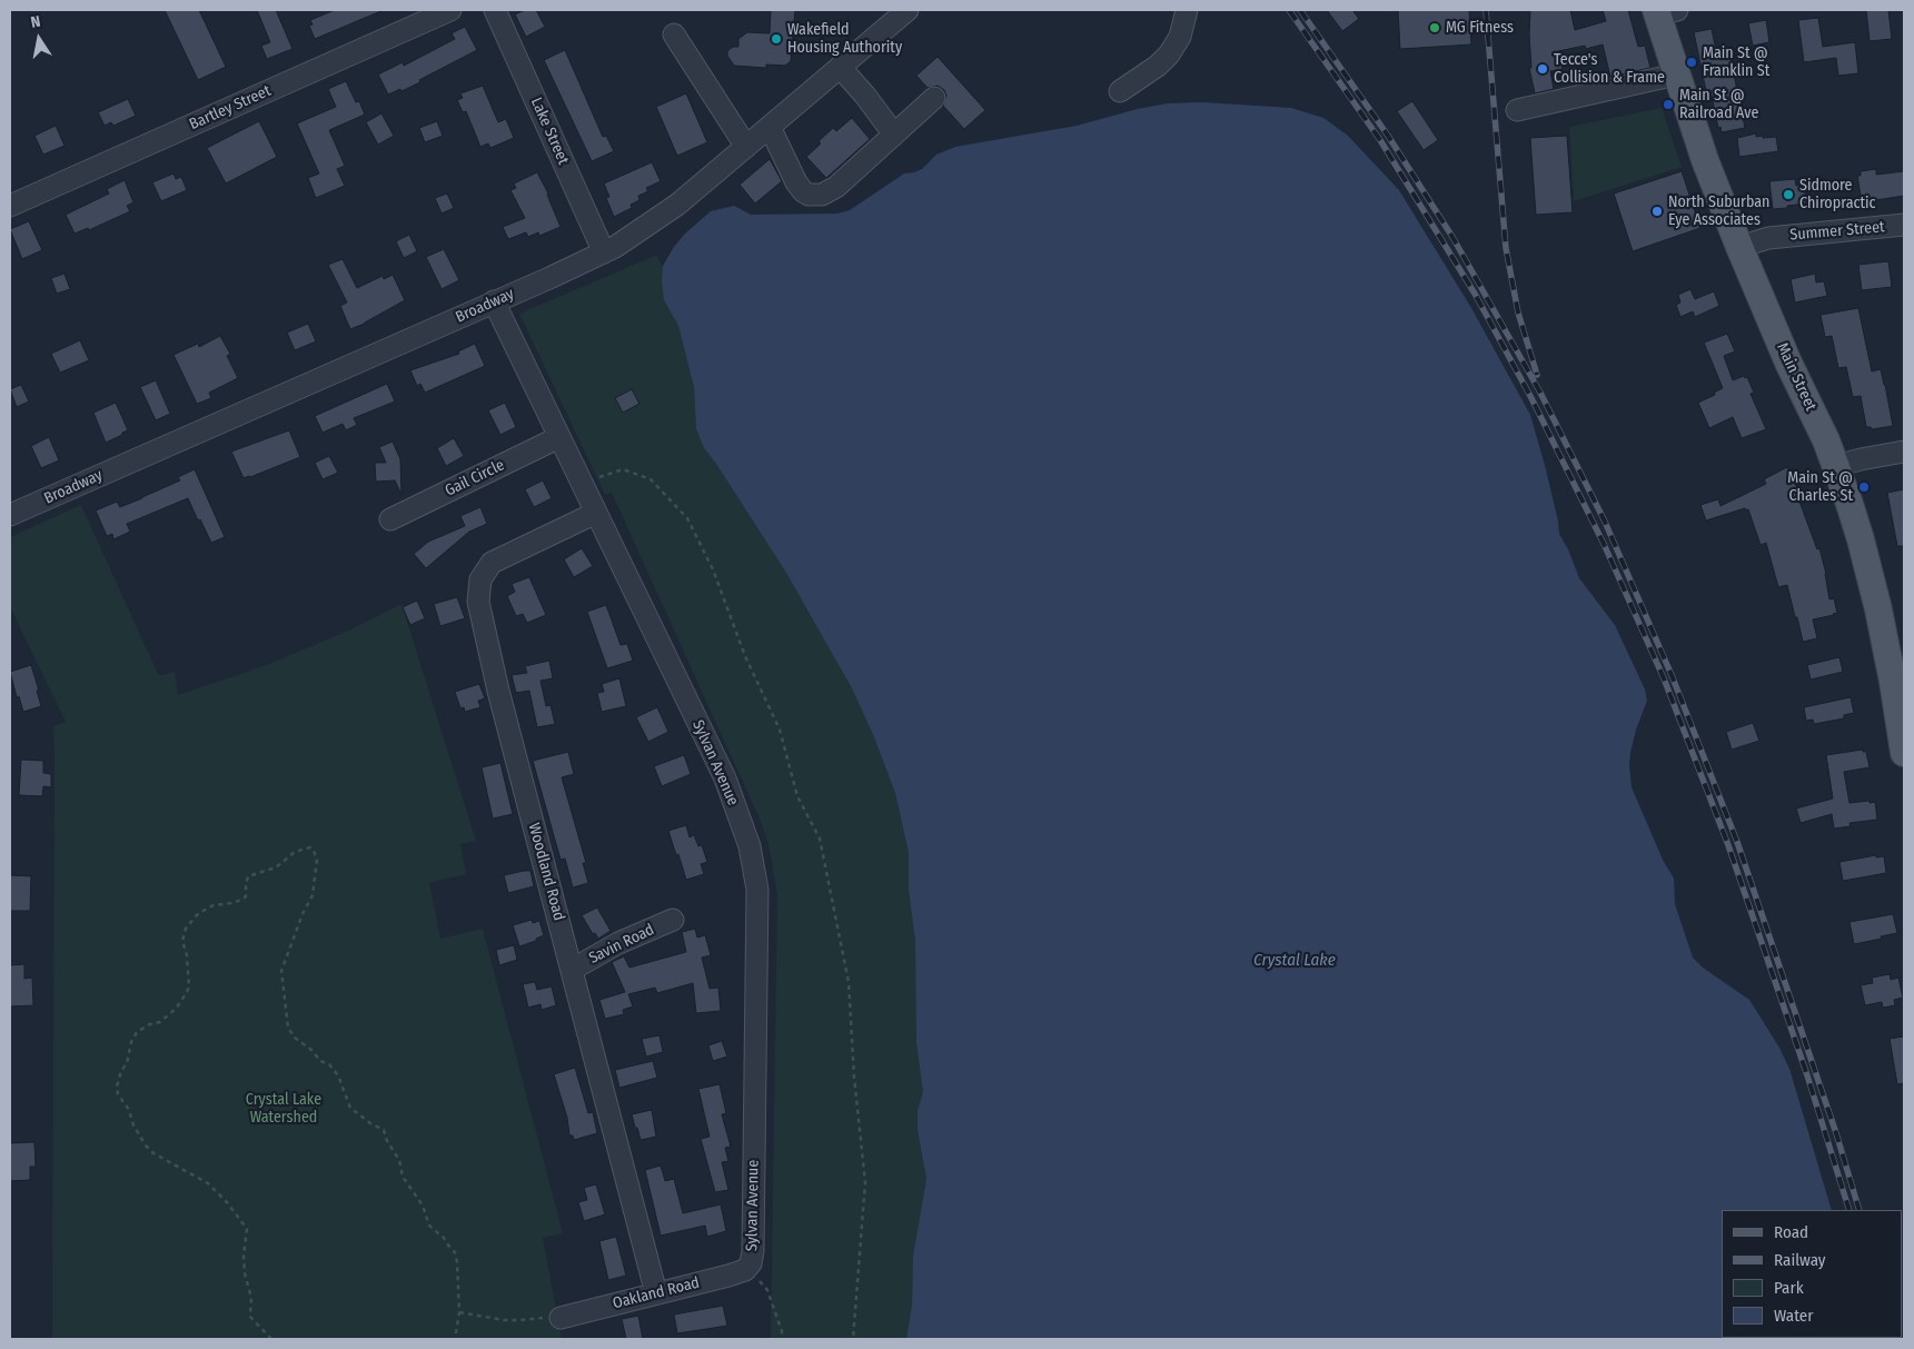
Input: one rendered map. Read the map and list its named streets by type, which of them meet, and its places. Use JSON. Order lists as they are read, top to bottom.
{
  "streets": {
    "main road": ["Main Street"],
    "street": [
      "Bartley Street",
      "Lake Street",
      "Summer Street",
      "Broadway",
      "Gail Circle",
      "Sylvan Avenue",
      "Woodland Road",
      "Savin Road",
      "Oakland Road"
    ]
  },
  "crossings": [
    ["Lake Street", "Broadway"],
    ["Summer Street", "Main Street"],
    ["Broadway", "Sylvan Avenue"],
    ["Gail Circle", "Sylvan Avenue"],
    ["Sylvan Avenue", "Woodland Road"],
    ["Sylvan Avenue", "Oakland Road"],
    ["Woodland Road", "Savin Road"],
    ["Woodland Road", "Oakland Road"]
  ],
  "water": ["Crystal Lake"],
  "parks": ["Crystal Lake Watershed"],
  "places": [
    "MG Fitness",
    "Wakefield Housing Authority",
    "Main St @ Franklin St",
    "Tecce's Collision & Frame",
    "Main St @ Railroad Ave",
    "Sidmore Chiropractic",
    "North Suburban Eye Associates",
    "Main St @ Charles St"
  ],
  "legend": [
    "Road",
    "Railway",
    "Park",
    "Water"
  ],
  "north": "top"
}
